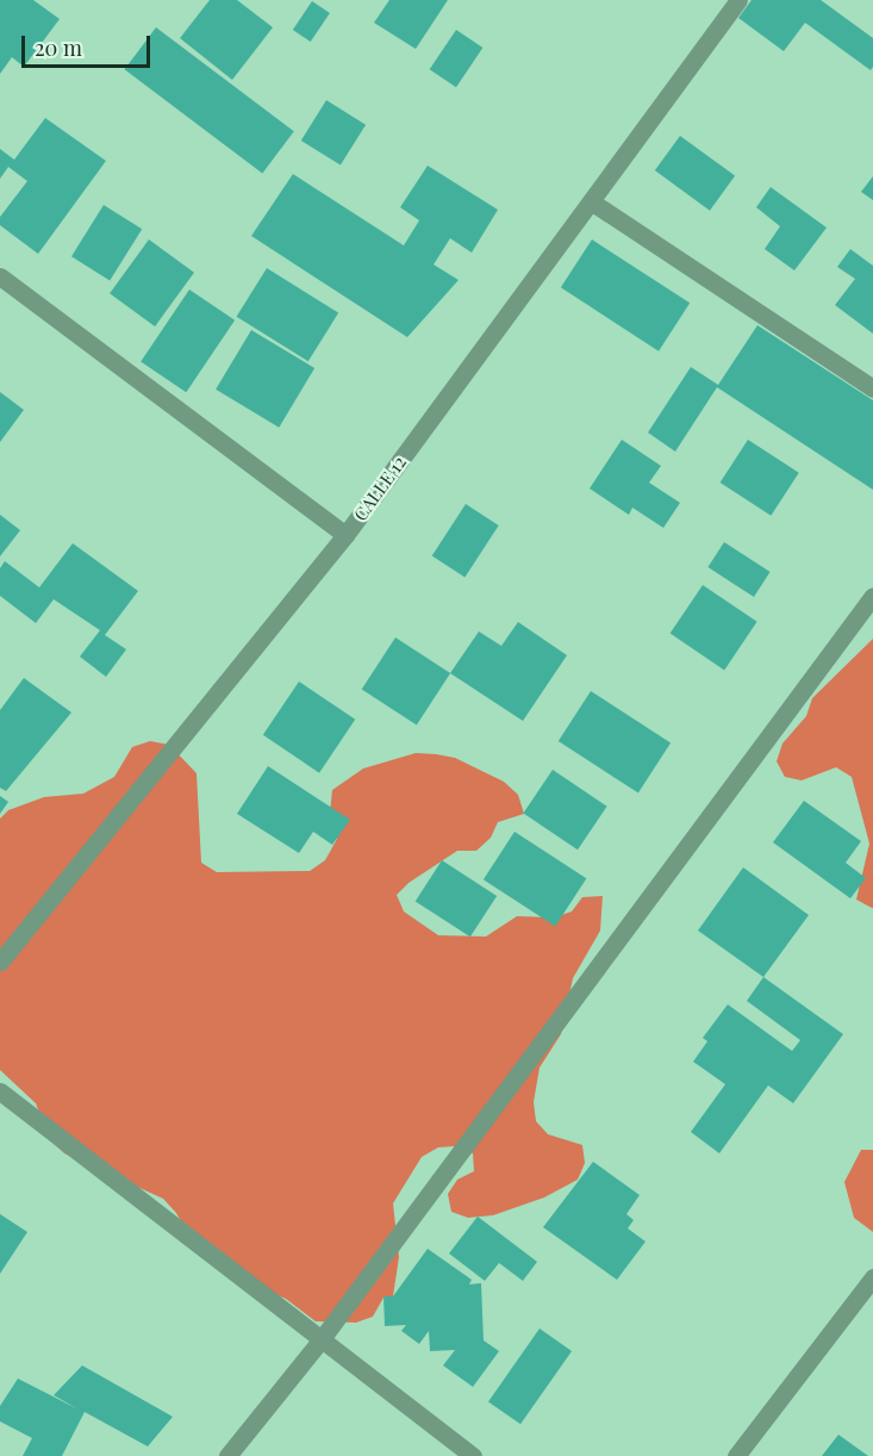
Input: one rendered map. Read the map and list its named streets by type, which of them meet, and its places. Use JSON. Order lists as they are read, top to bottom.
{
  "streets": {
    "street": ["CALLE 12"]
  },
  "scale_bar": "20 m"
}
